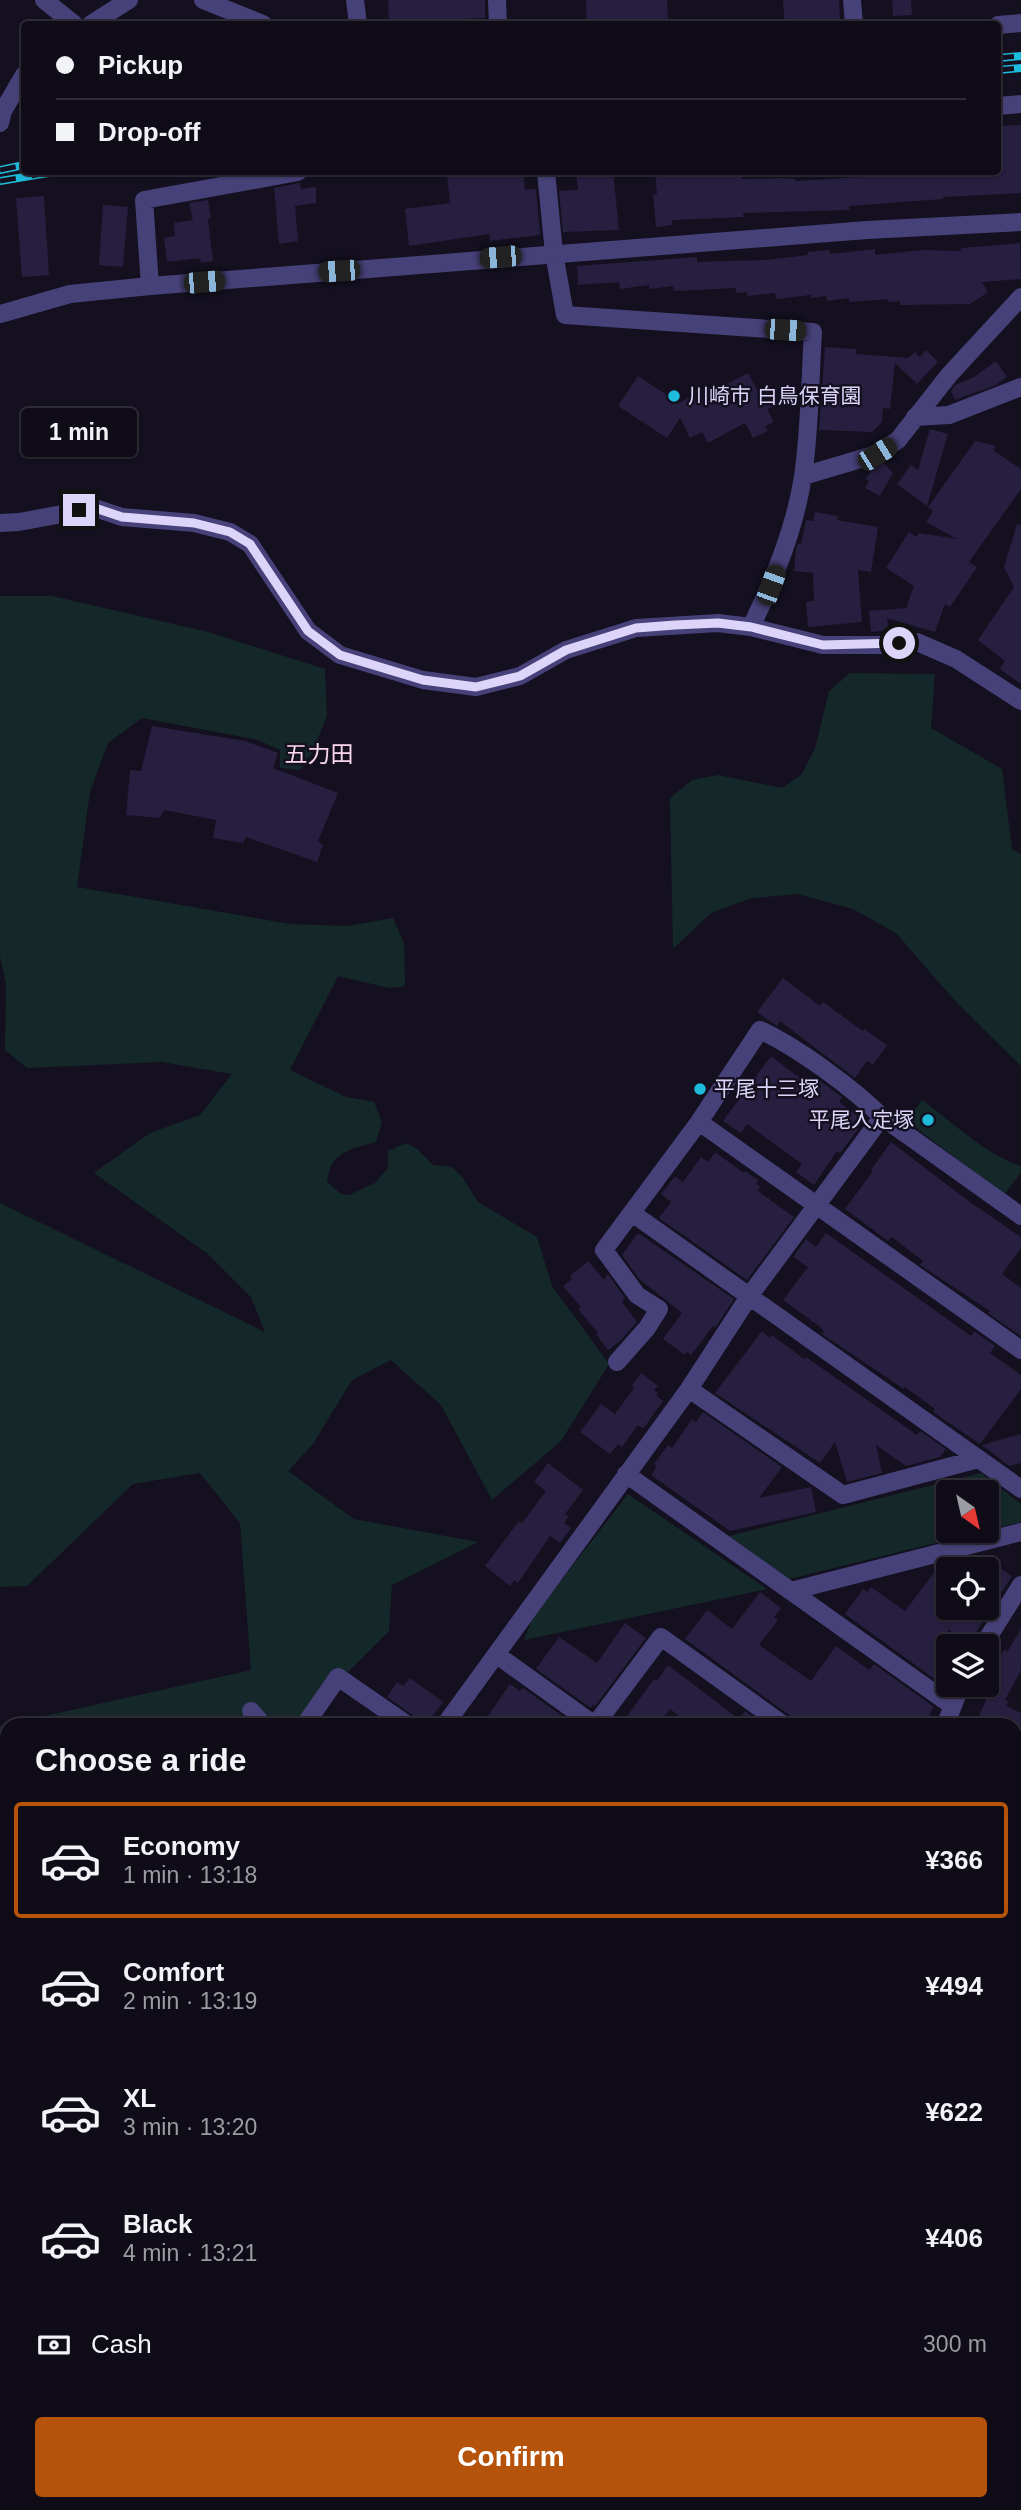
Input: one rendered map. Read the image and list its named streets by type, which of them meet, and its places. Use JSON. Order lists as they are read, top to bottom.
{
  "districts": ["五力田"],
  "places": ["川崎市 白鳥保育園", "平尾十三塚", "平尾入定塚"],
  "north": "bottom right",
  "page": {
    "banner": ["Pickup", "Drop-off"],
    "bubble": "1 min",
    "heading": "Choose a ride",
    "list": [
      {
        "name": "Economy",
        "note": "1 min · 13:18",
        "value": "¥366"
      },
      {
        "name": "Comfort",
        "note": "2 min · 13:19",
        "value": "¥494"
      },
      {
        "name": "XL",
        "note": "3 min · 13:20",
        "value": "¥622"
      },
      {
        "name": "Black",
        "note": "4 min · 13:21",
        "value": "¥406"
      }
    ],
    "pay": ["Cash", "300 m"],
    "buttons": "Confirm"
  }
}
